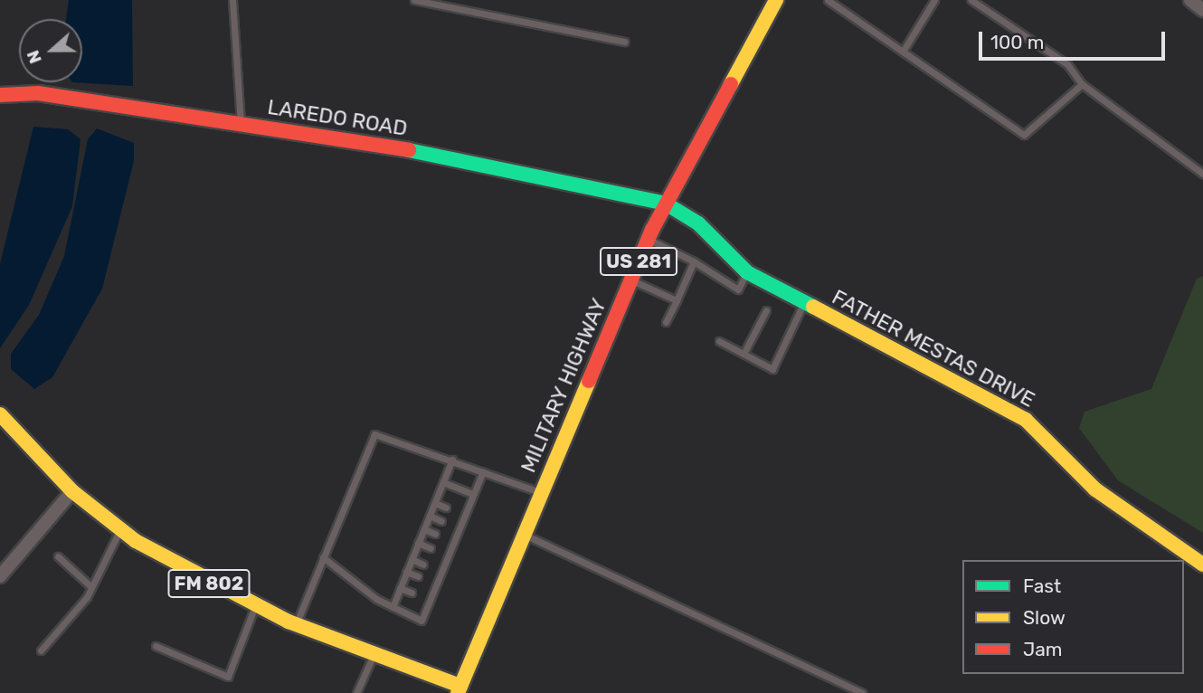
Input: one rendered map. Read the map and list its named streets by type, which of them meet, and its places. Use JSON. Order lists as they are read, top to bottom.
{
  "streets": {
    "street": [
      "LAREDO ROAD",
      "US 281",
      "FATHER MESTAS DRIVE",
      "MILITARY HIGHWAY",
      "FM 802"
    ]
  },
  "crossings": [
    ["LAREDO ROAD", "FATHER MESTAS DRIVE"],
    ["LAREDO ROAD", "MILITARY HIGHWAY"],
    ["FATHER MESTAS DRIVE", "MILITARY HIGHWAY"],
    ["MILITARY HIGHWAY", "FM 802"]
  ],
  "legend": ["Fast", "Slow", "Jam"],
  "scale_bar": "100 m",
  "north": "left"
}
